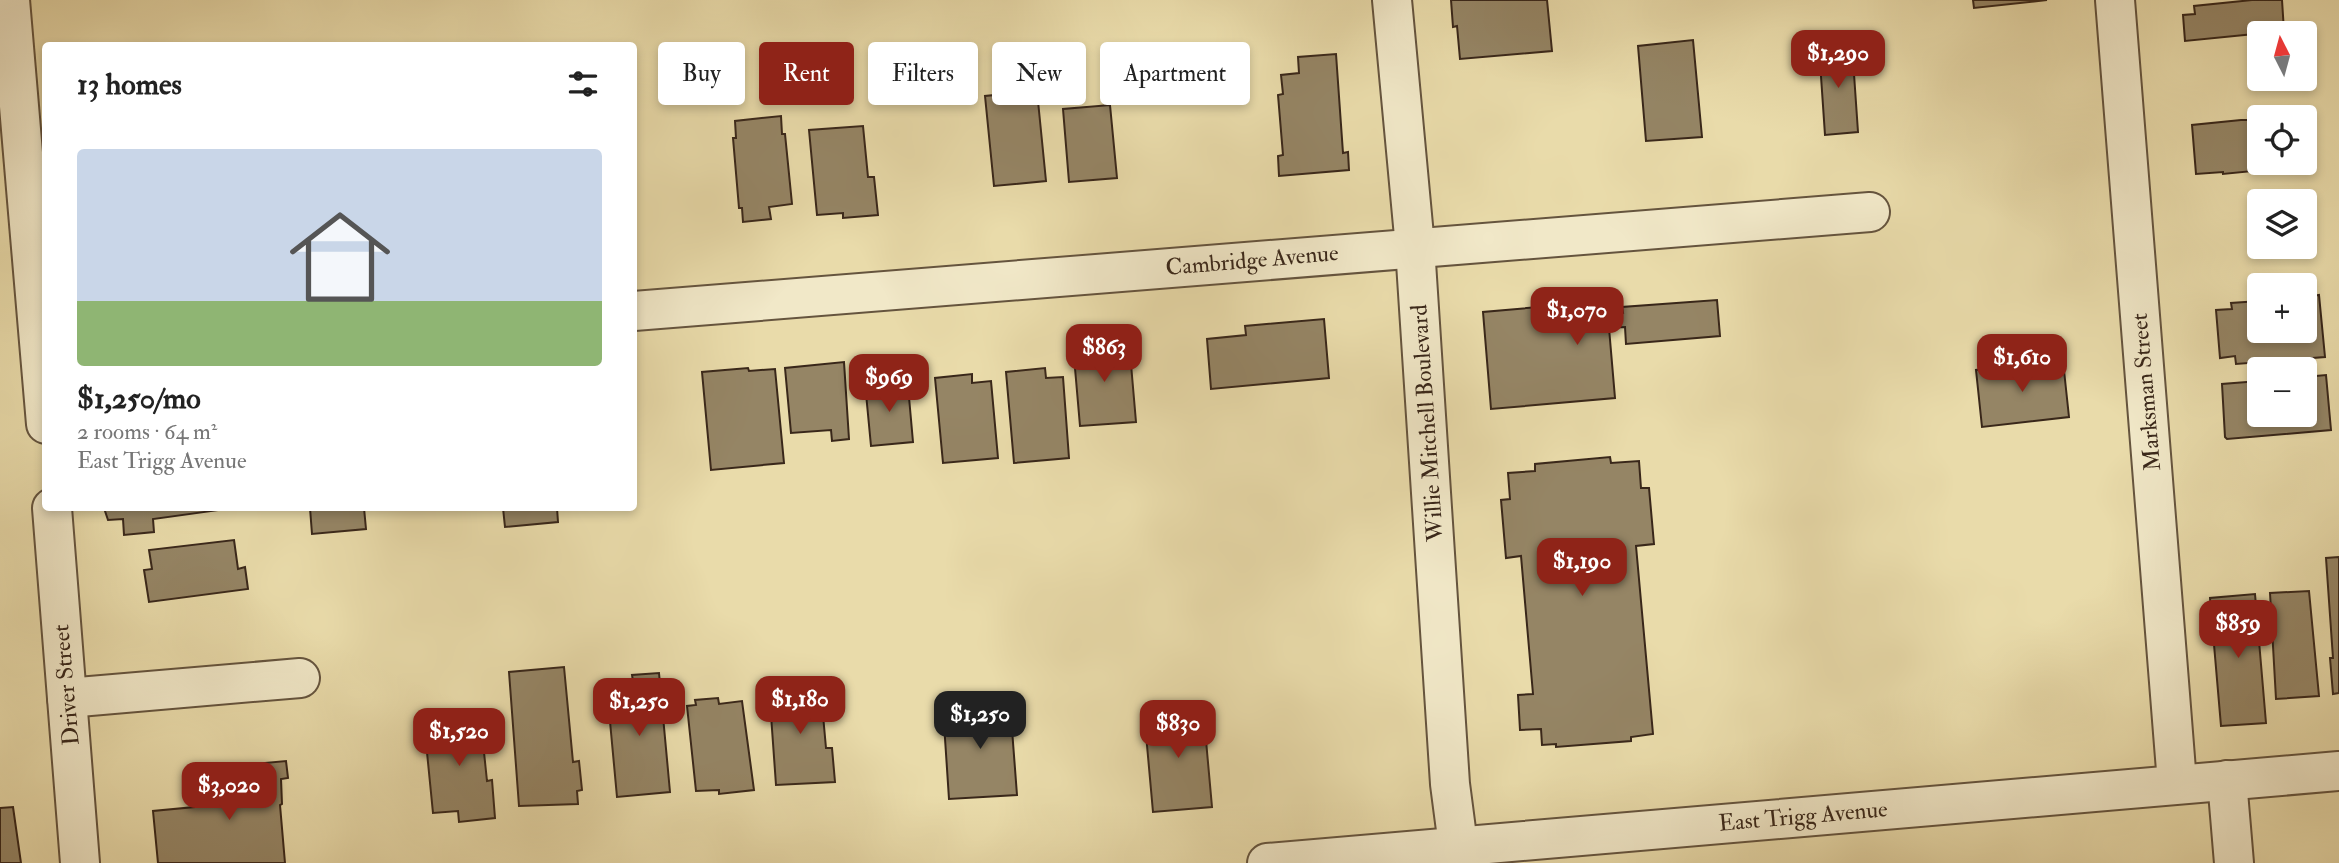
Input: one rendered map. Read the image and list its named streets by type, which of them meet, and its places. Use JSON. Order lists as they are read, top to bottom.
{
  "streets": {
    "street": [
      "Cambridge Avenue",
      "Marksman Street",
      "Willie Mitchell Boulevard",
      "Driver Street",
      "East Trigg Avenue"
    ]
  },
  "crossings": [
    ["Cambridge Avenue", "Willie Mitchell Boulevard"],
    ["Marksman Street", "East Trigg Avenue"],
    ["Willie Mitchell Boulevard", "East Trigg Avenue"]
  ],
  "north": "top",
  "page": {
    "map_buttons": ["+", "−"],
    "price": [
      "$1,290",
      "$1,070",
      "$863",
      "$1,610",
      "$969",
      "$1,190",
      "$859",
      "$1,180",
      "$1,250",
      "$1,250",
      "$830",
      "$1,520",
      "$3,020"
    ],
    "chip": [
      "Buy",
      "Rent",
      "Filters",
      "New",
      "Apartment"
    ],
    "heading": "13 homes",
    "list": [
      {
        "name": "$1,250/mo",
        "note": "2 rooms · 64 m² · East Trigg Avenue"
      }
    ]
  }
}
